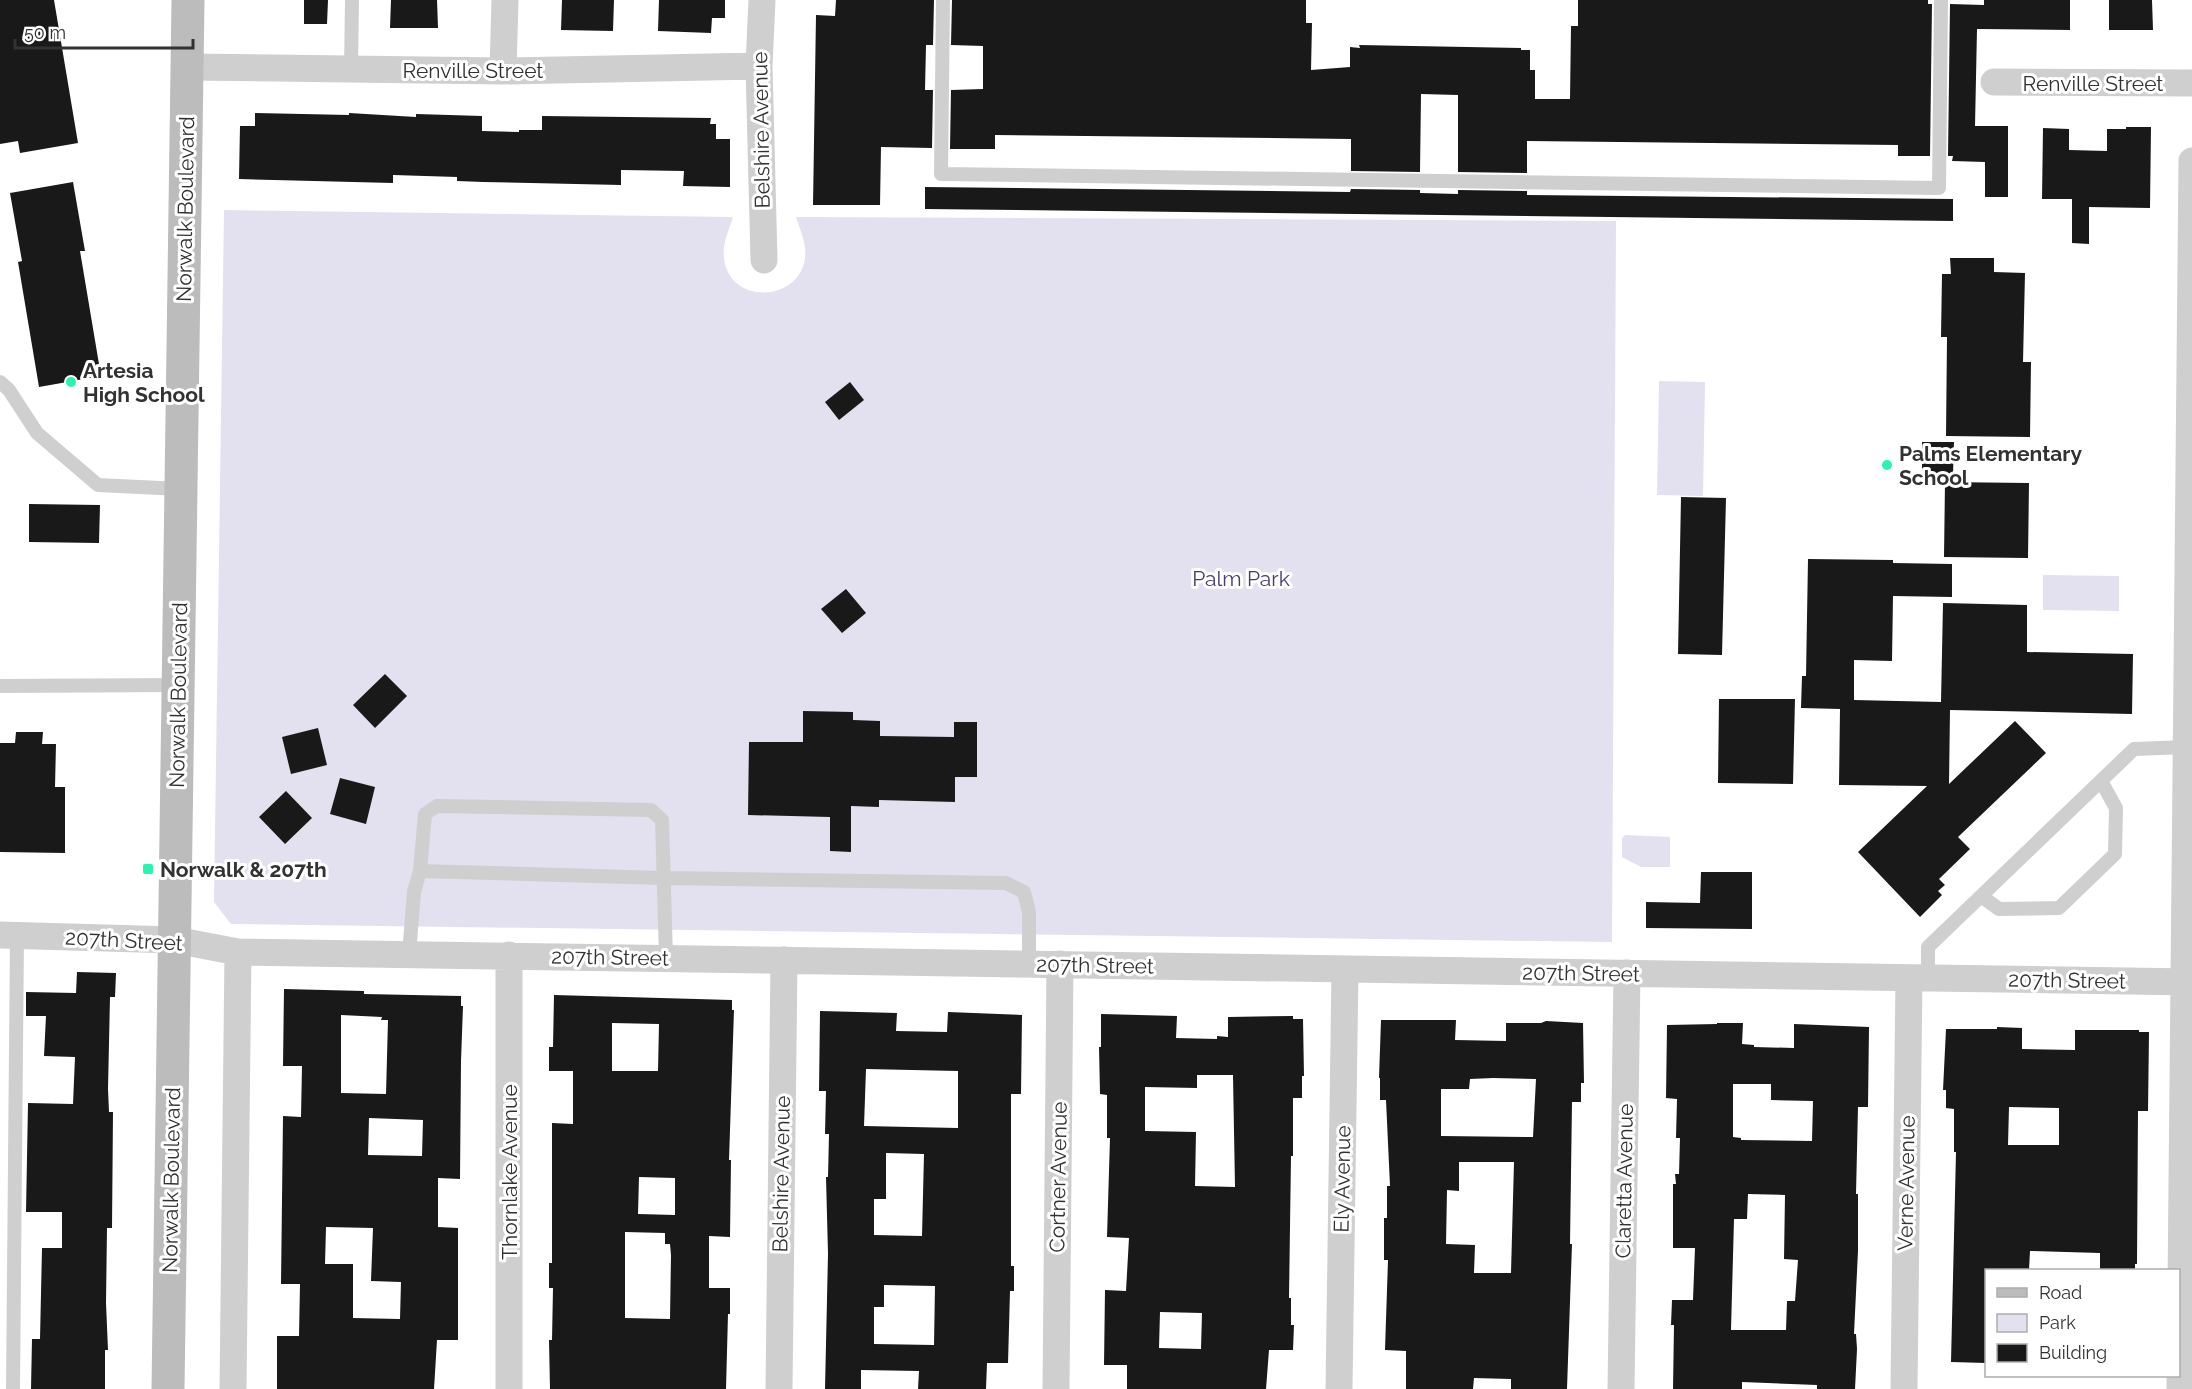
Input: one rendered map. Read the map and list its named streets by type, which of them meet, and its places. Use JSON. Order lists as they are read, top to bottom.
{
  "streets": {
    "main road": ["Norwalk Boulevard"],
    "street": [
      "Renville Street",
      "Belshire Avenue",
      "207th Street",
      "Thornlake Avenue",
      "Cortner Avenue",
      "Ely Avenue",
      "Claretta Avenue",
      "Verne Avenue"
    ]
  },
  "crossings": [
    ["Renville Street", "Belshire Avenue"],
    ["Renville Street", "Norwalk Boulevard"],
    ["Belshire Avenue", "207th Street"],
    ["Norwalk Boulevard", "207th Street"],
    ["207th Street", "Thornlake Avenue"],
    ["207th Street", "Cortner Avenue"],
    ["207th Street", "Ely Avenue"],
    ["207th Street", "Claretta Avenue"],
    ["207th Street", "Verne Avenue"]
  ],
  "parks": ["Palm Park"],
  "places": {
    "other": ["Artesia High School", "Palms Elementary School"],
    "transit": ["Norwalk & 207th"]
  },
  "legend": ["Road", "Park", "Building"],
  "scale_bar": "50 m"
}
